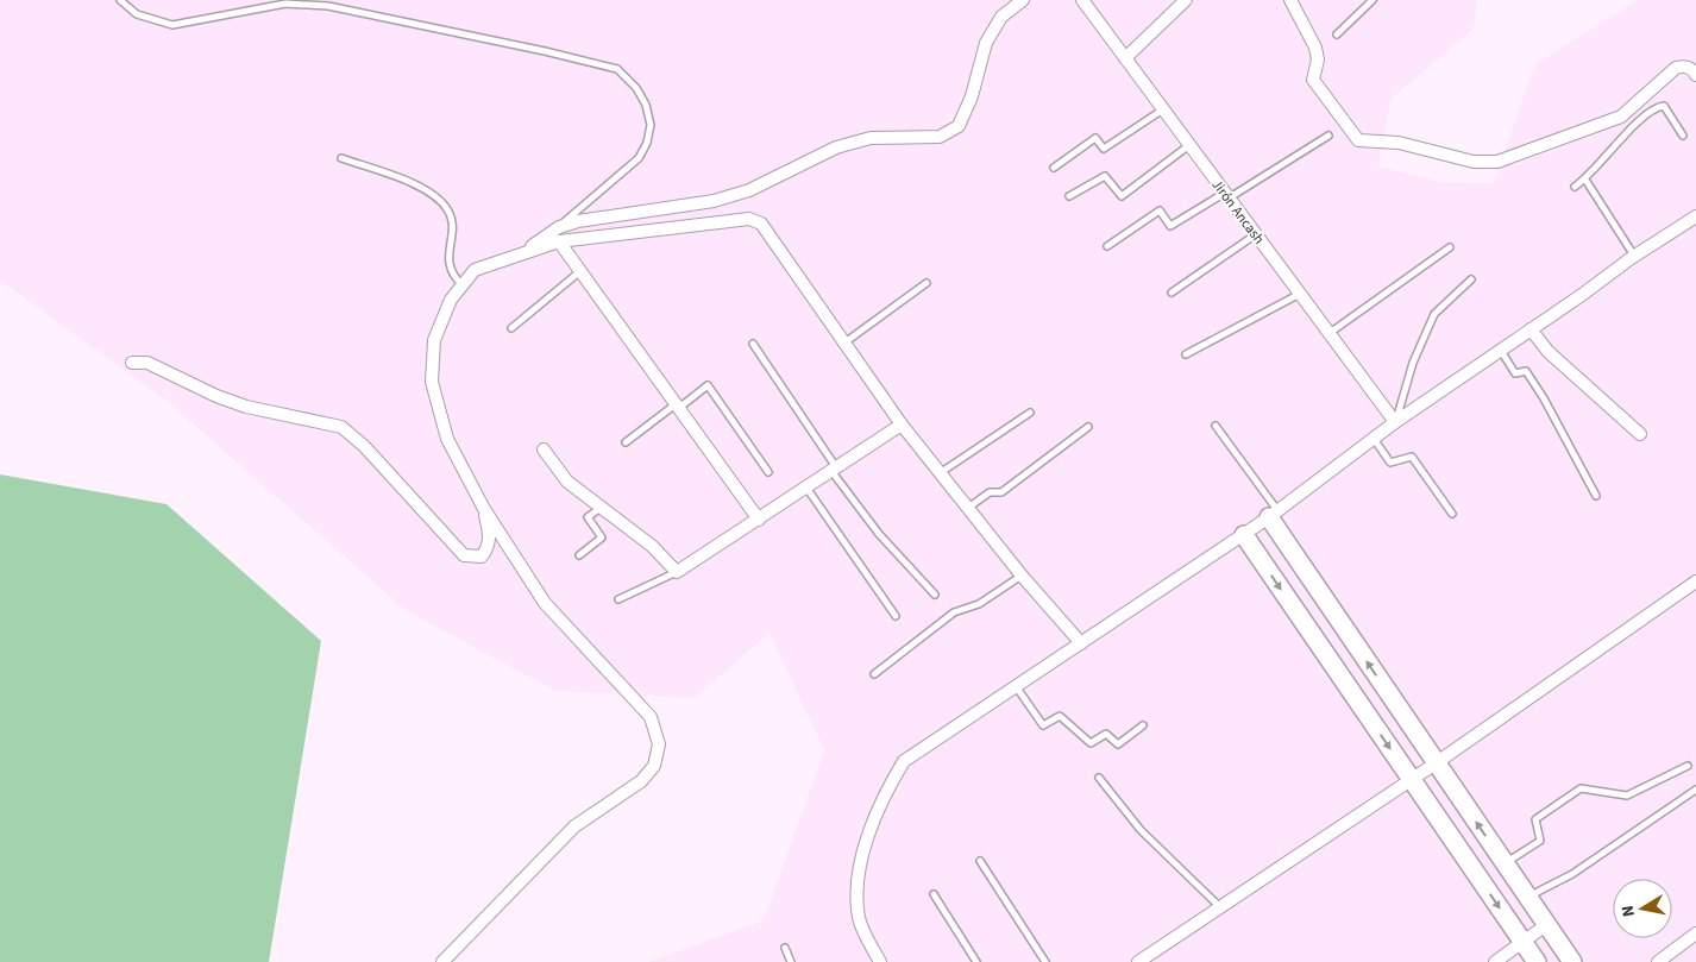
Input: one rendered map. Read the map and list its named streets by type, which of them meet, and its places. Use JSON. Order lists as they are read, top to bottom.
{
  "streets": {
    "street": ["Jirón Ancash"]
  },
  "north": "left"
}
